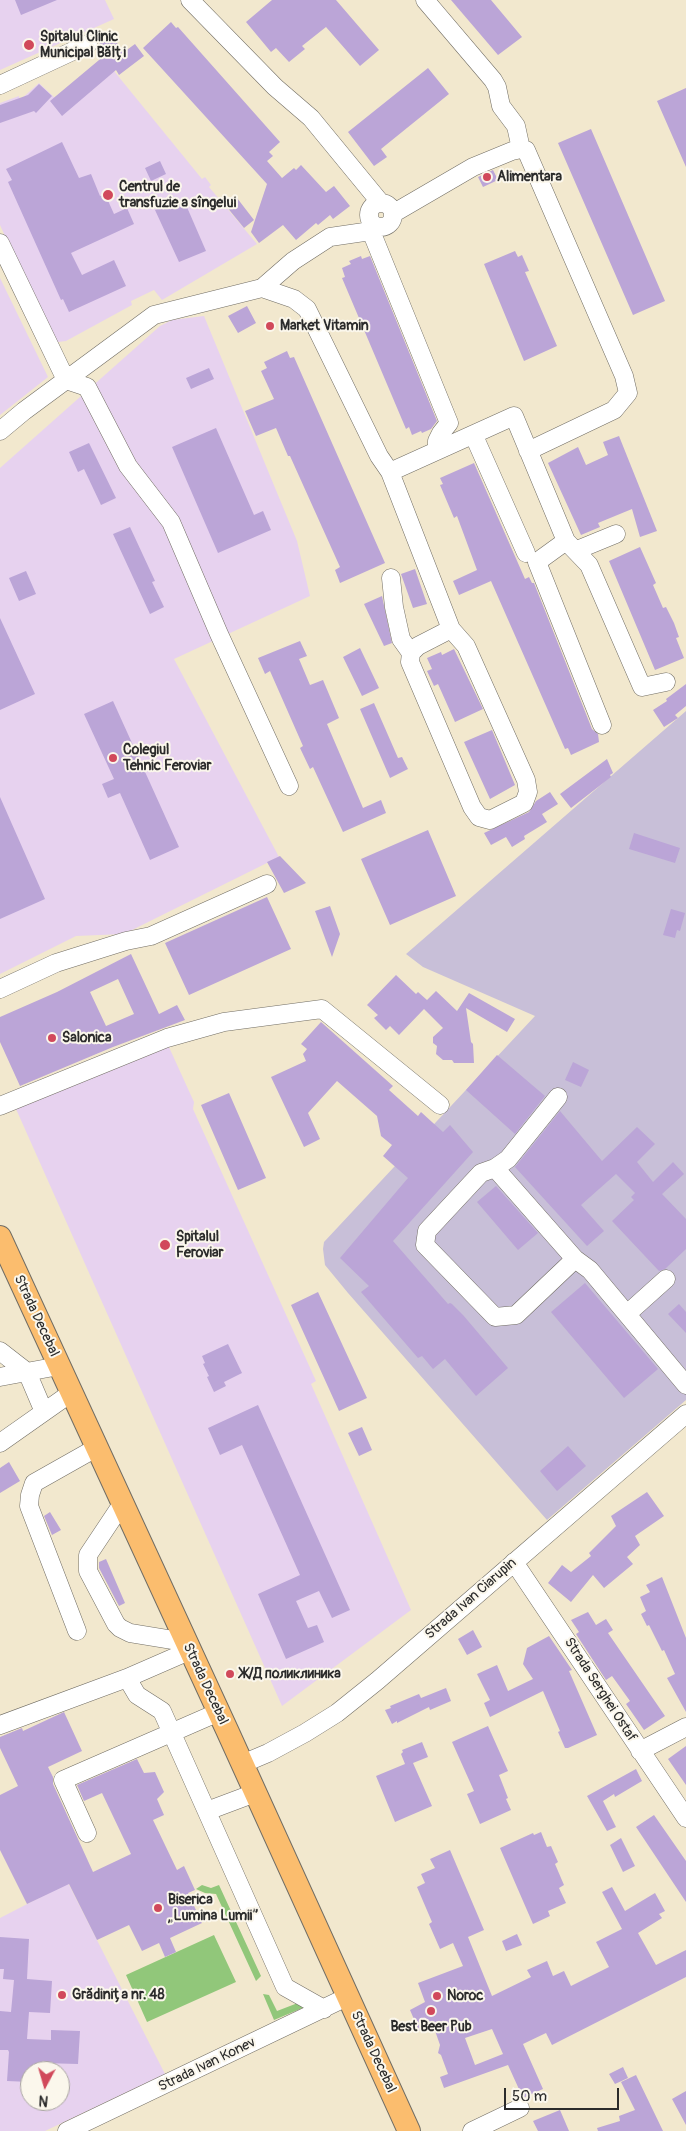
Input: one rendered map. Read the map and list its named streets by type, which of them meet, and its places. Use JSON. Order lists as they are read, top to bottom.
{
  "streets": {
    "main road": ["Strada Decebal"],
    "street": ["Strada Ivan Ciarupin", "Strada Serghei Ostaf", "Strada Ivan Konev"]
  },
  "crossings": [
    ["Strada Decebal", "Strada Ivan Ciarupin"],
    ["Strada Decebal", "Strada Ivan Konev"],
    ["Strada Ivan Ciarupin", "Strada Serghei Ostaf"]
  ],
  "places": [
    "Spitalul Clinic Municipal Bălți",
    "Alimentara",
    "Centrul de transfuzie a sîngelui",
    "Market Vitamin",
    "Colegiul Tehnic Feroviar",
    "Salonica",
    "Spitalul Feroviar",
    "Ж/Д поликлиника",
    "Biserica „Lumina Lumii”",
    "Grădinița nr. 48",
    "Noroc",
    "Best Beer Pub"
  ],
  "scale_bar": "50 m",
  "north": "bottom"
}
